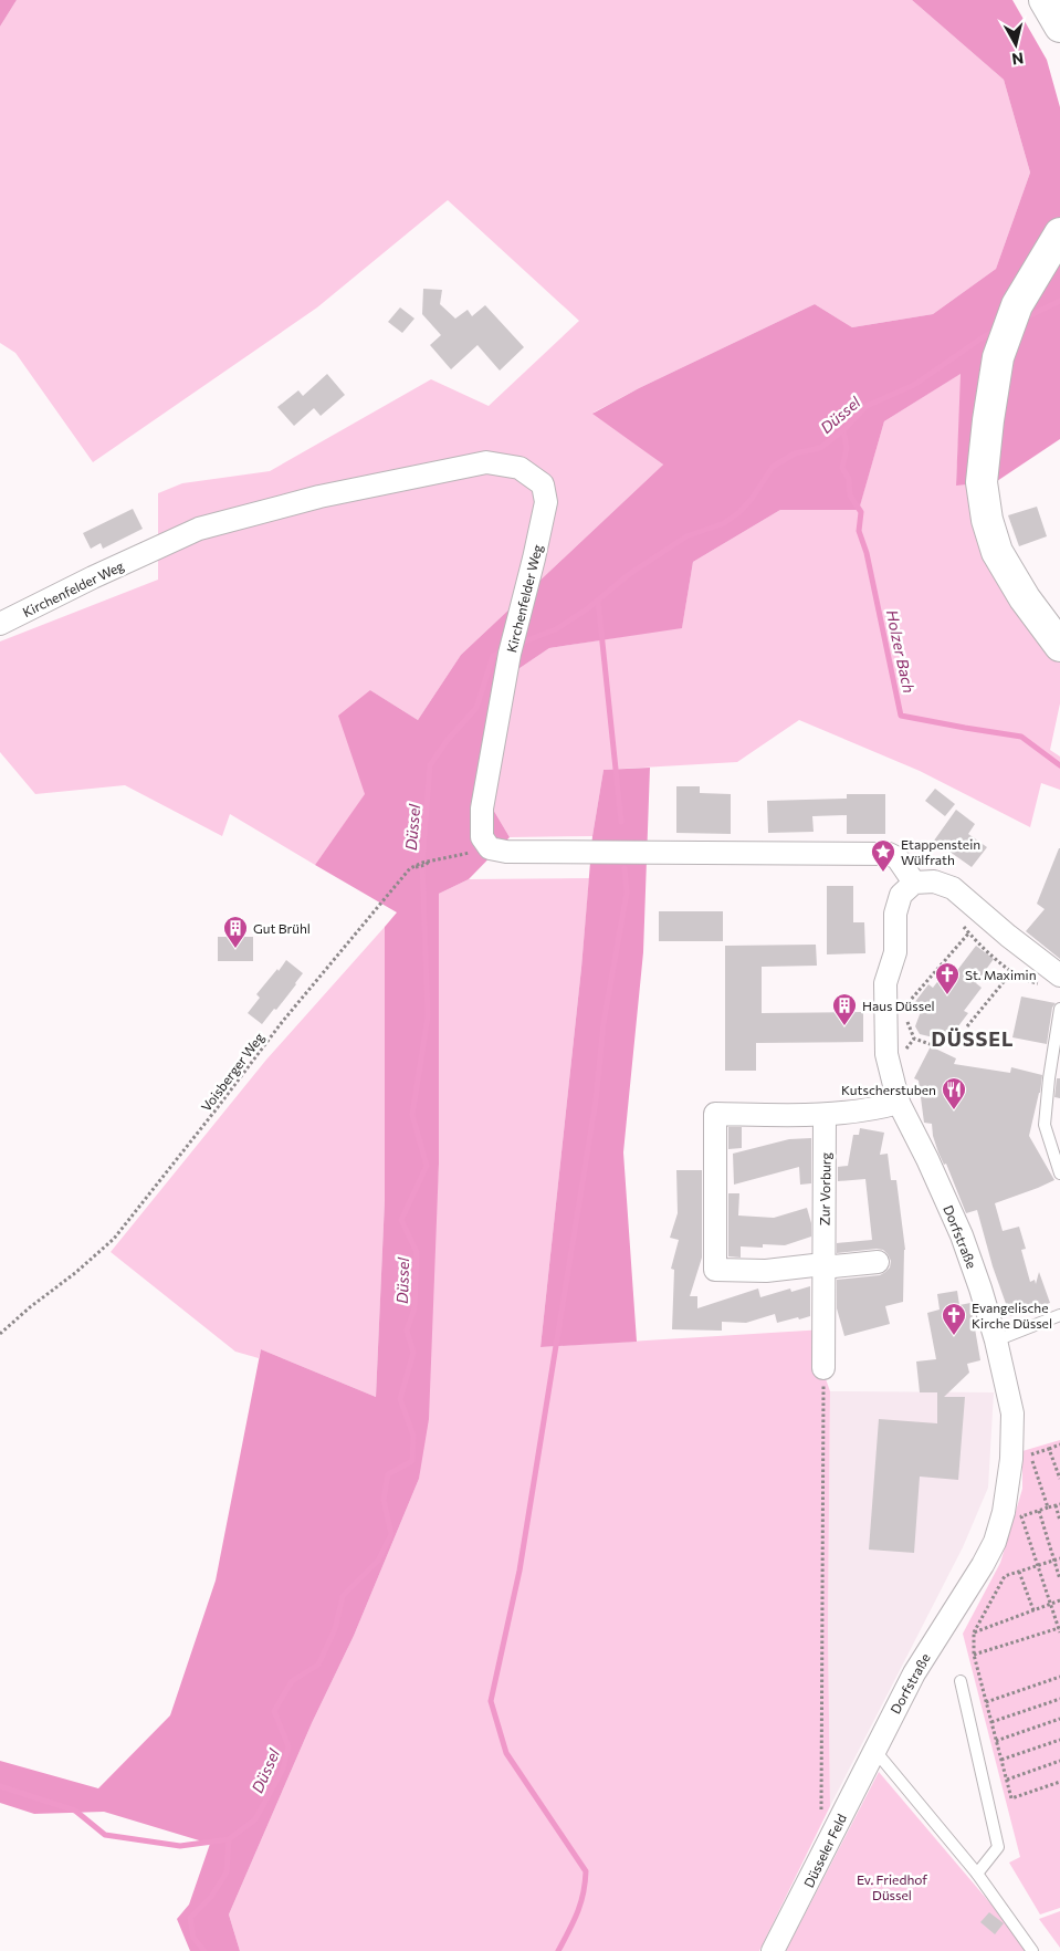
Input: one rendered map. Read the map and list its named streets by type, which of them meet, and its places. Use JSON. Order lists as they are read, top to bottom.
{
  "streets": {
    "street": [
      "Kirchenfelder Weg",
      "Zur Vorburg",
      "Dorfstraße",
      "Düsseler Feld"
    ],
    "path": ["Voisberger Weg"]
  },
  "crossings": [
    ["Kirchenfelder Weg", "Voisberger Weg"],
    ["Dorfstraße", "Düsseler Feld"]
  ],
  "districts": ["DÜSSEL"],
  "water": ["Düssel", "Holzer Bach"],
  "parks": ["Ev. Friedhof Düssel"],
  "places": {
    "place": ["Etappenstein Wülfrath"],
    "building": ["Gut Brühl", "Haus Düssel"],
    "church": ["St. Maximin", "Evangelische Kirche Düssel"],
    "restaurant": ["Kutscherstuben"]
  },
  "north": "bottom"
}
